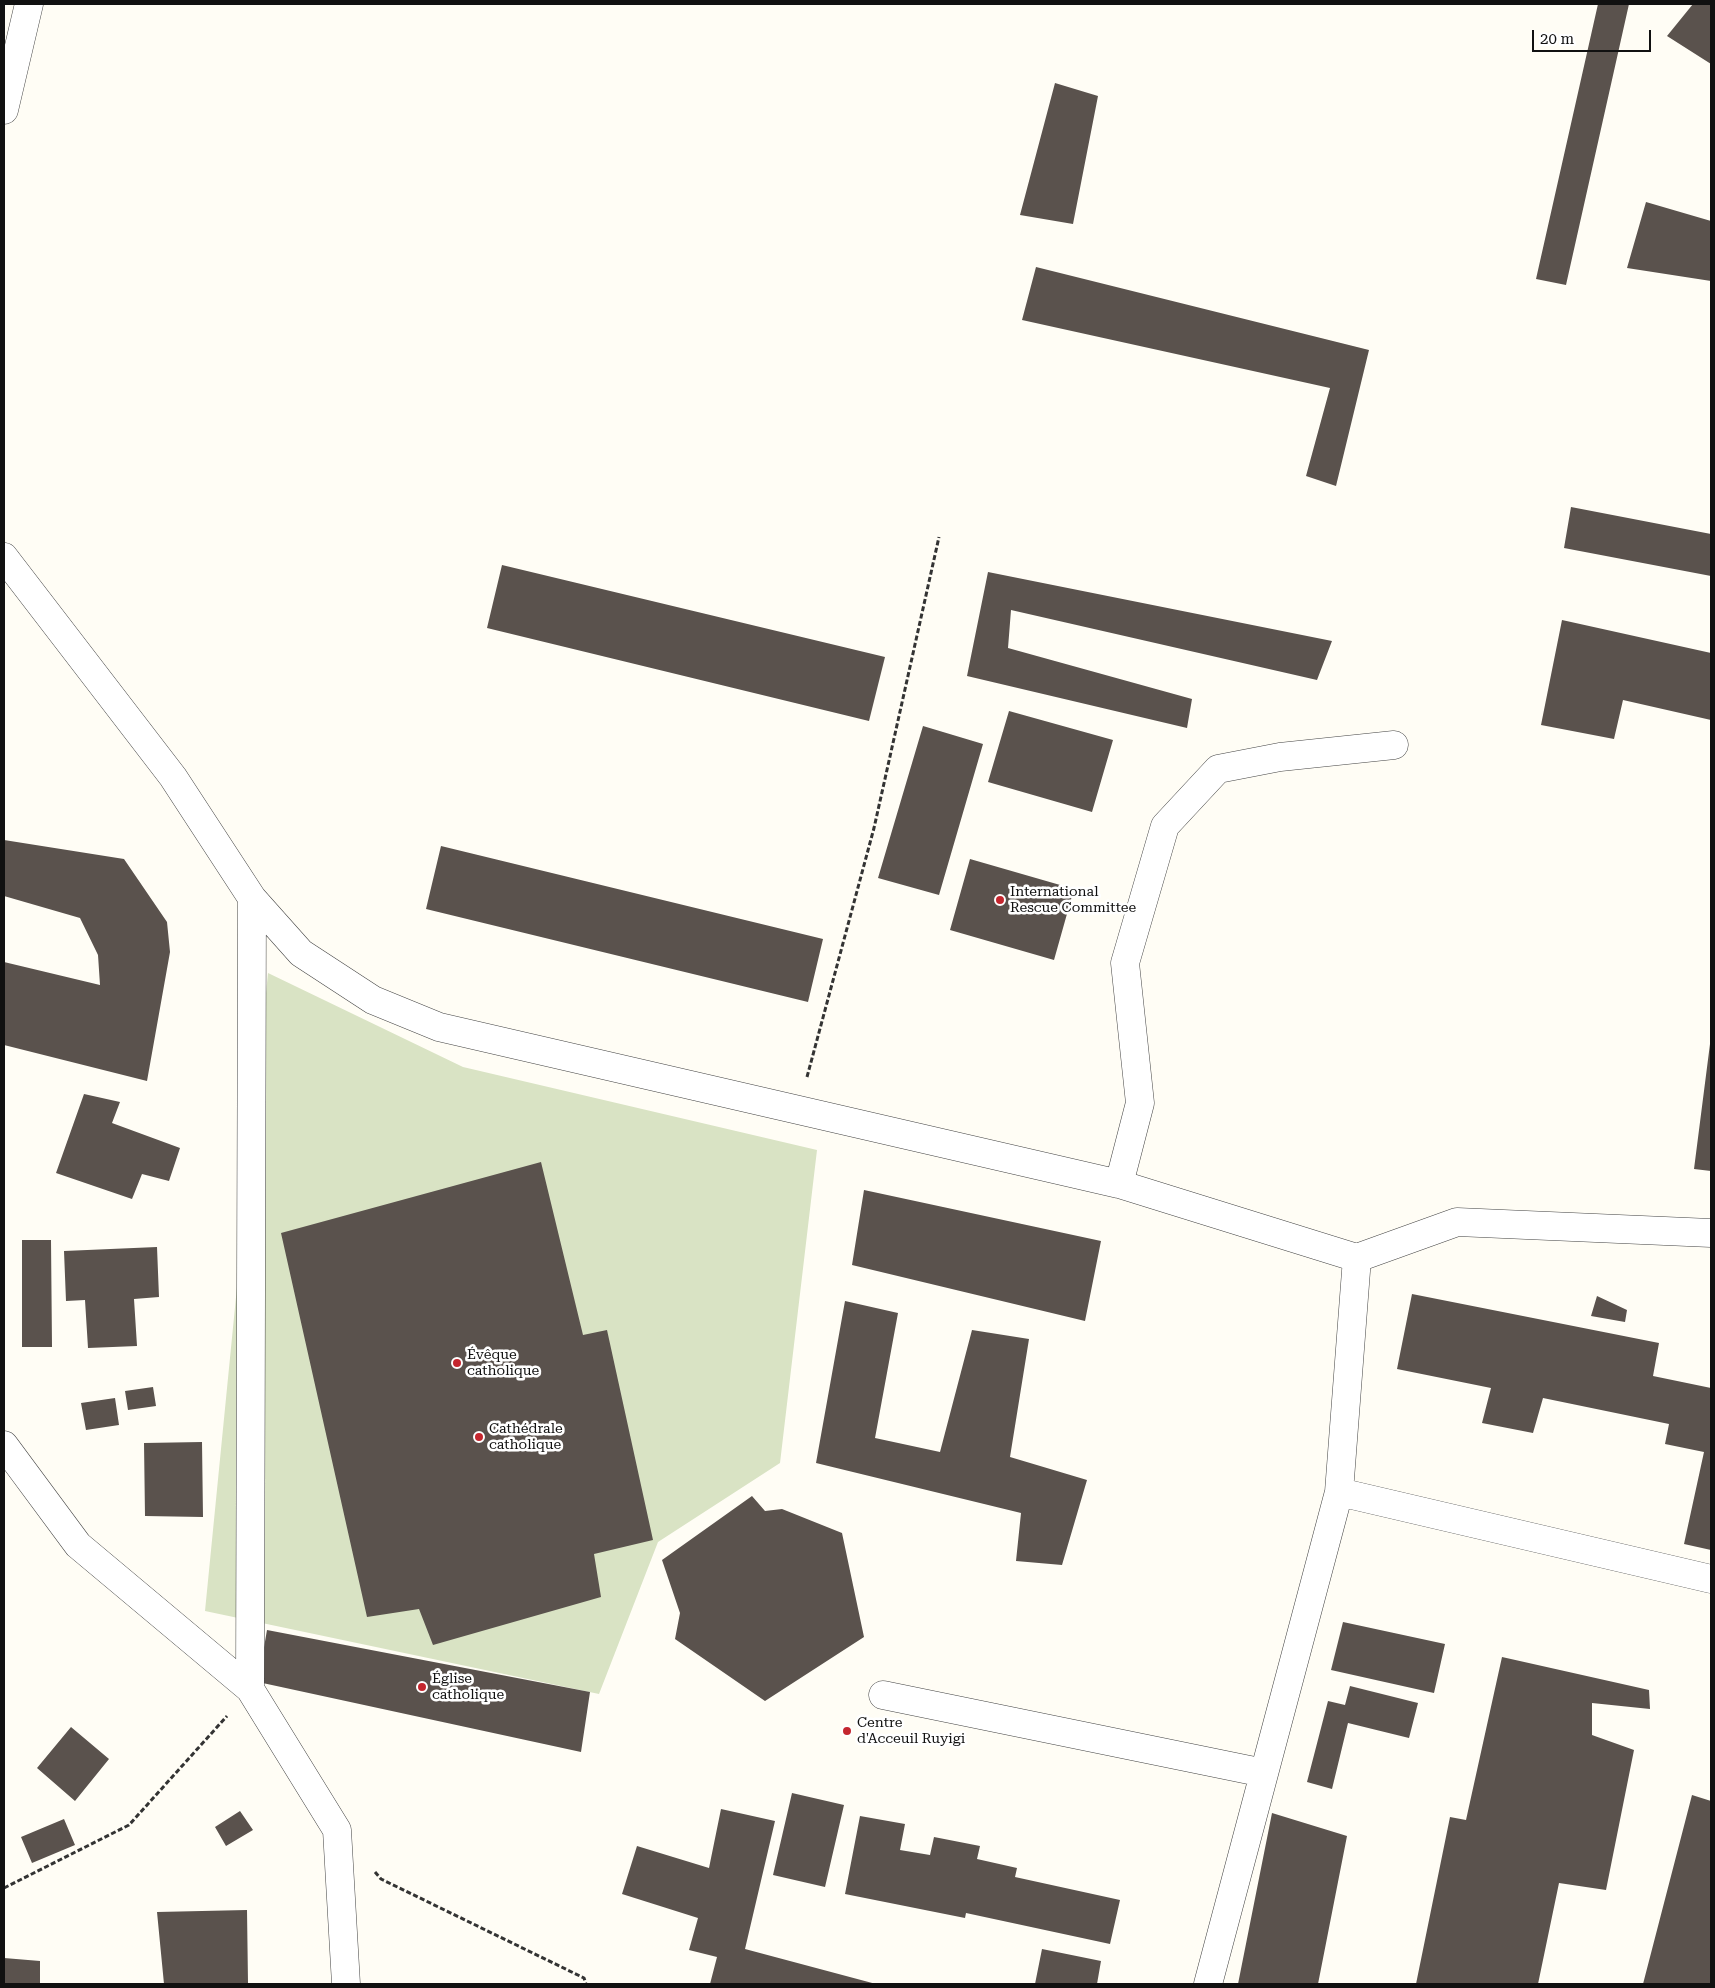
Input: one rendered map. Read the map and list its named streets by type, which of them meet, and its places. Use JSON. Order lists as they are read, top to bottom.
{
  "places": [
    "International Rescue Committee",
    "Évêque catholique",
    "Cathédrale catholique",
    "Église catholique",
    "Centre d'Acceuil Ruyigi"
  ],
  "scale_bar": "20 m"
}
